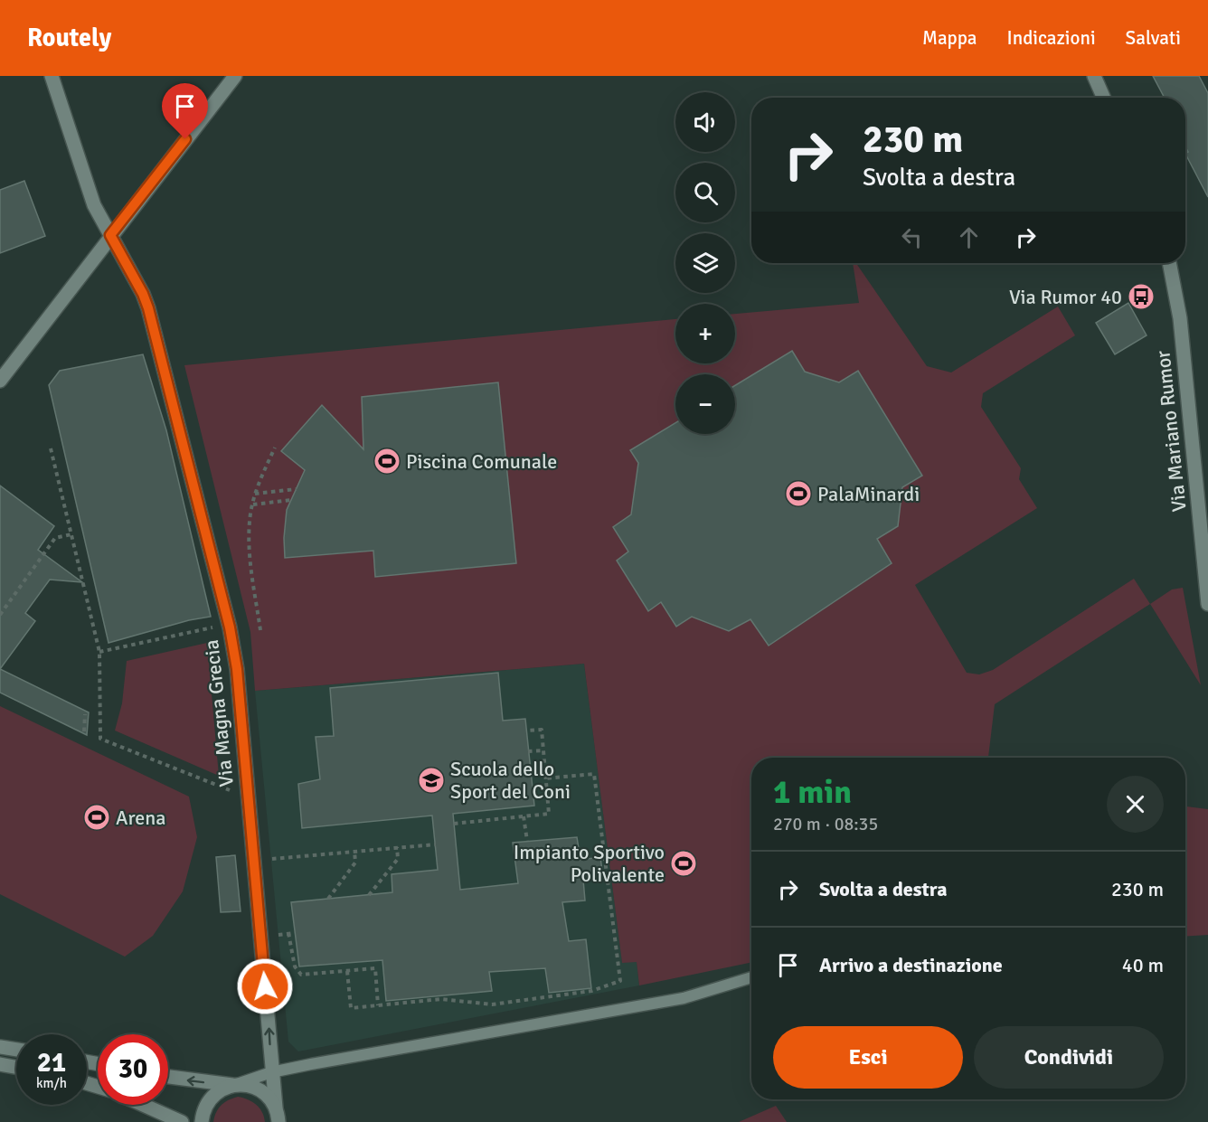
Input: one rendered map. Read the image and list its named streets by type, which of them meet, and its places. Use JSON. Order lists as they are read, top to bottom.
{
  "streets": {
    "street": ["Via Mariano Rumor", "Via Magna Grecia"]
  },
  "one_way": ["Via Magna Grecia"],
  "places": {
    "bus stop": ["Via Rumor 40"],
    "sports": [
      "Piscina Comunale",
      "PalaMinardi",
      "Arena",
      "Impianto Sportivo Polivalente"
    ],
    "school or university": ["Scuola dello Sport del Coni"]
  },
  "page": {
    "header": "Routely",
    "nav": ["Mappa", "Indicazioni", "Salvati"],
    "map_buttons": ["+", "−"],
    "turn": ["230 m", "Svolta a destra"],
    "heading": ["1 min", "270 m · 08:35"],
    "list": [
      {
        "name": "Svolta a destra",
        "value": "230 m"
      },
      {
        "name": "Arrivo a destinazione",
        "value": "40 m"
      }
    ],
    "buttons": ["Esci", "Condividi"],
    "speed": "21 km/h",
    "limit": "30"
  }
}
